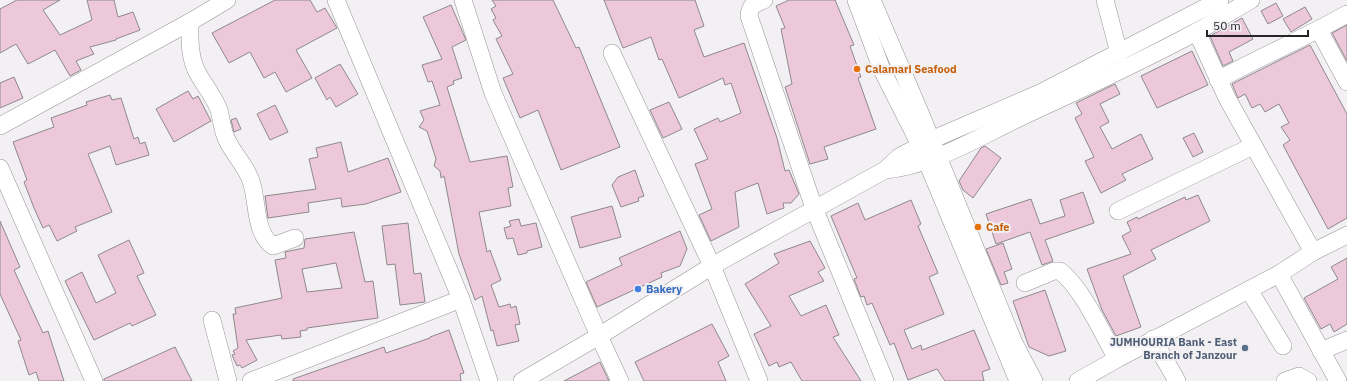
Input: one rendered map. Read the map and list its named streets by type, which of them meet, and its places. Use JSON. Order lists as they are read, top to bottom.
{
  "places": [
    "Calamari Seafood",
    "Cafe",
    "Bakery",
    "JUMHOURIA Bank - East Branch of Janzour"
  ],
  "scale_bar": "50 m"
}
